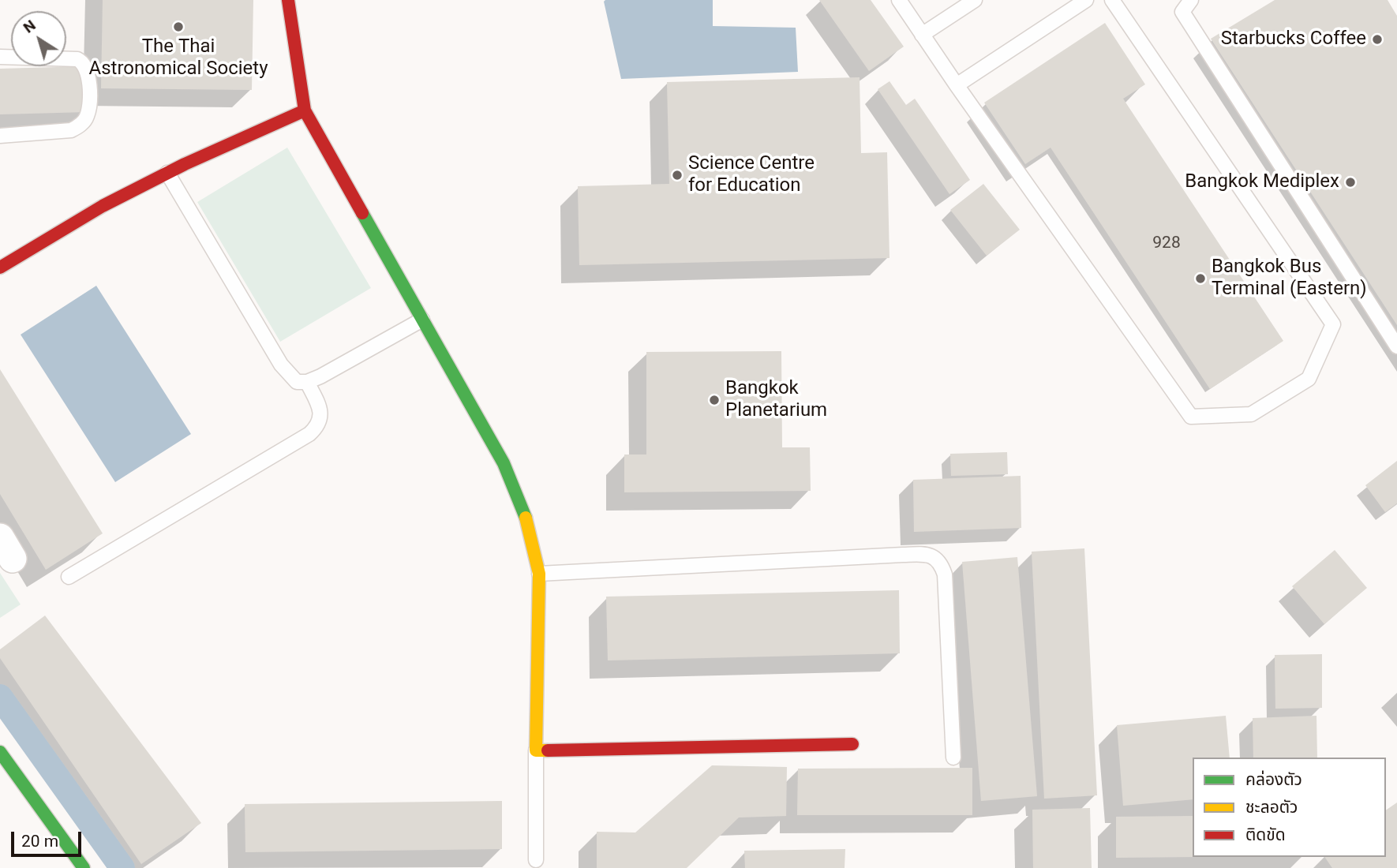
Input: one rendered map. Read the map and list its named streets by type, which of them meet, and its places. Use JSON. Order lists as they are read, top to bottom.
{
  "places": [
    "The Thai Astronomical Society",
    "Starbucks Coffee",
    "Science Centre for Education",
    "Bangkok Mediplex",
    "Bangkok Bus Terminal (Eastern)",
    "Bangkok Planetarium"
  ],
  "house_numbers": ["928"],
  "legend": ["คล่องตัว", "ชะลอตัว", "ติดขัด"],
  "scale_bar": "20 m",
  "north": "top left"
}
